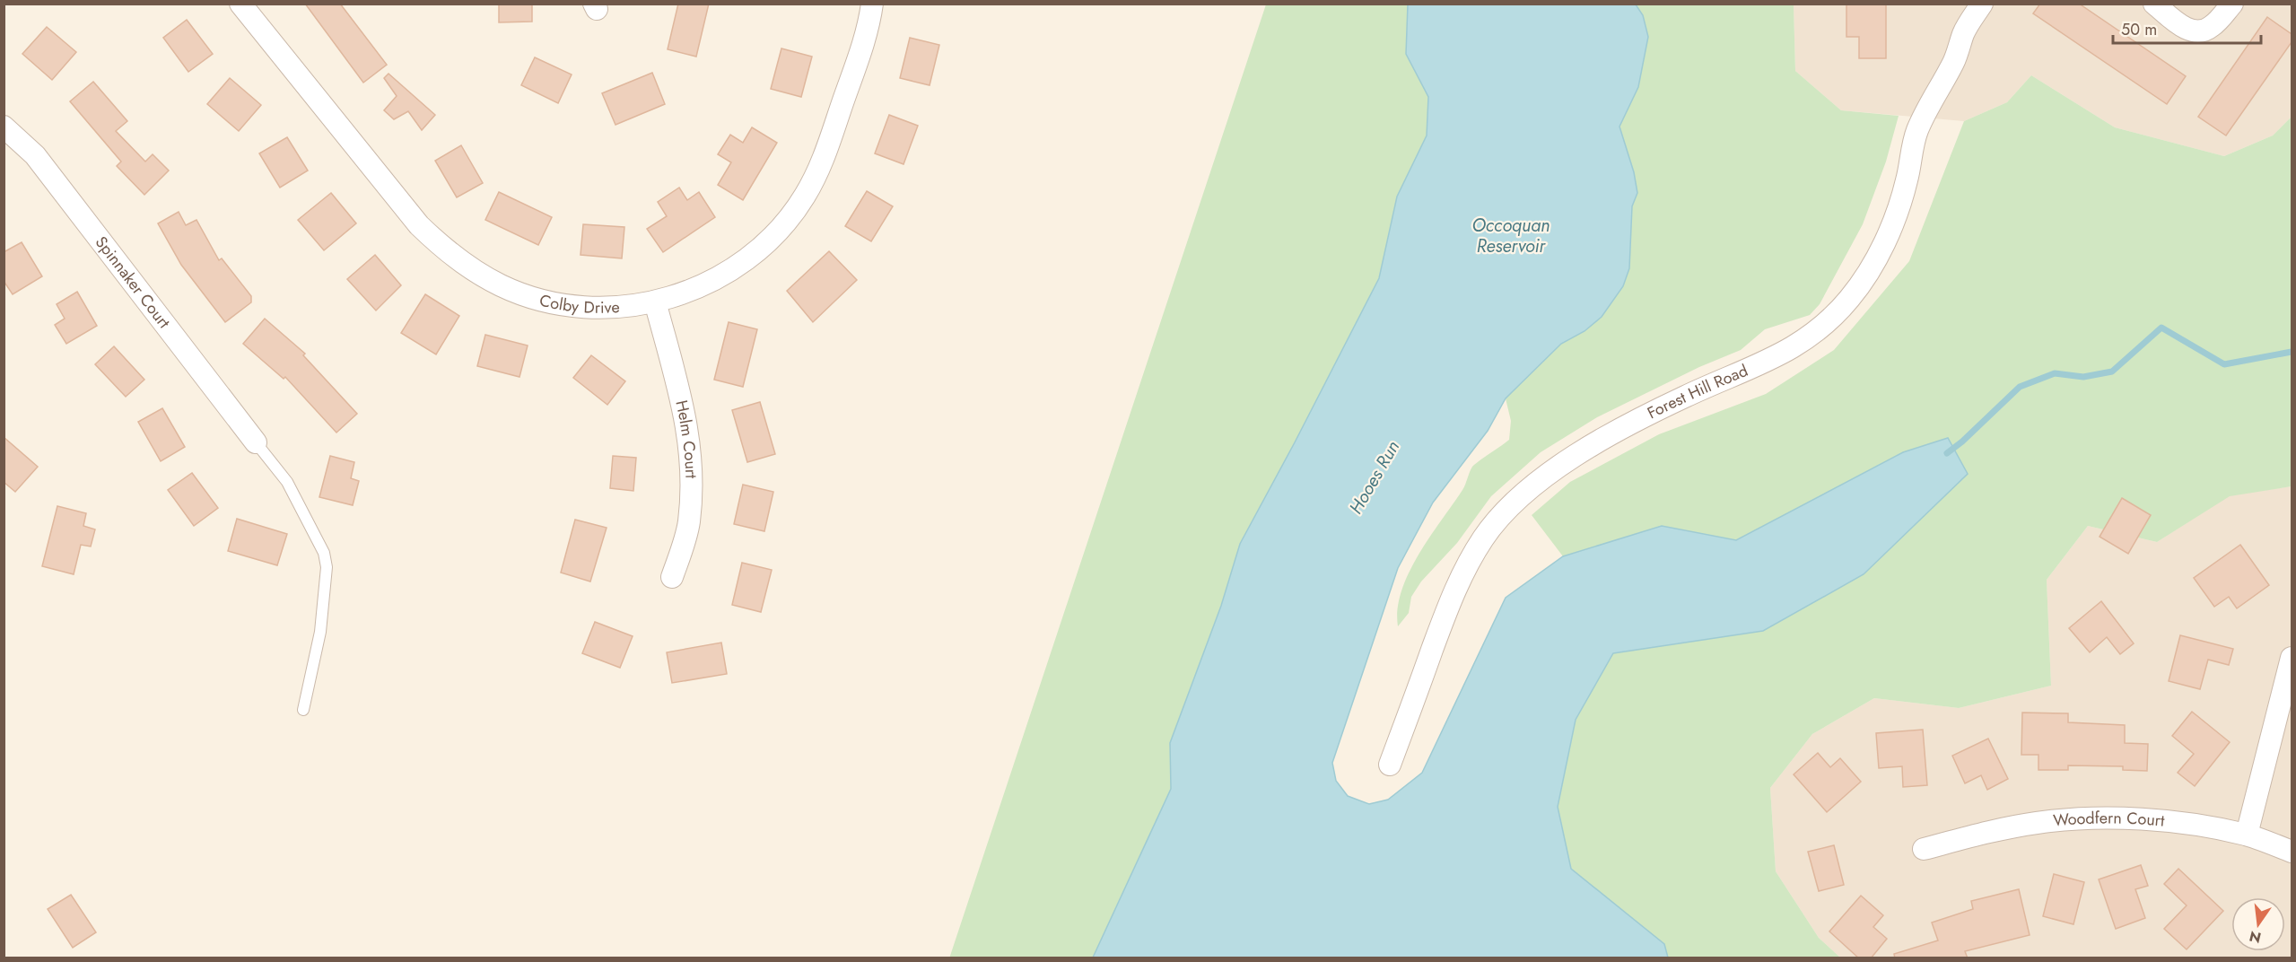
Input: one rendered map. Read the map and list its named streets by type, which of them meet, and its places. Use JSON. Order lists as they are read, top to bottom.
{
  "streets": {
    "street": [
      "Spinnaker Court",
      "Colby Drive",
      "Forest Hill Road",
      "Helm Court",
      "Woodfern Court"
    ]
  },
  "crossings": [
    ["Colby Drive", "Helm Court"]
  ],
  "water": ["Occoquan Reservoir", "Hooes Run"],
  "scale_bar": "50 m",
  "north": "bottom"
}
